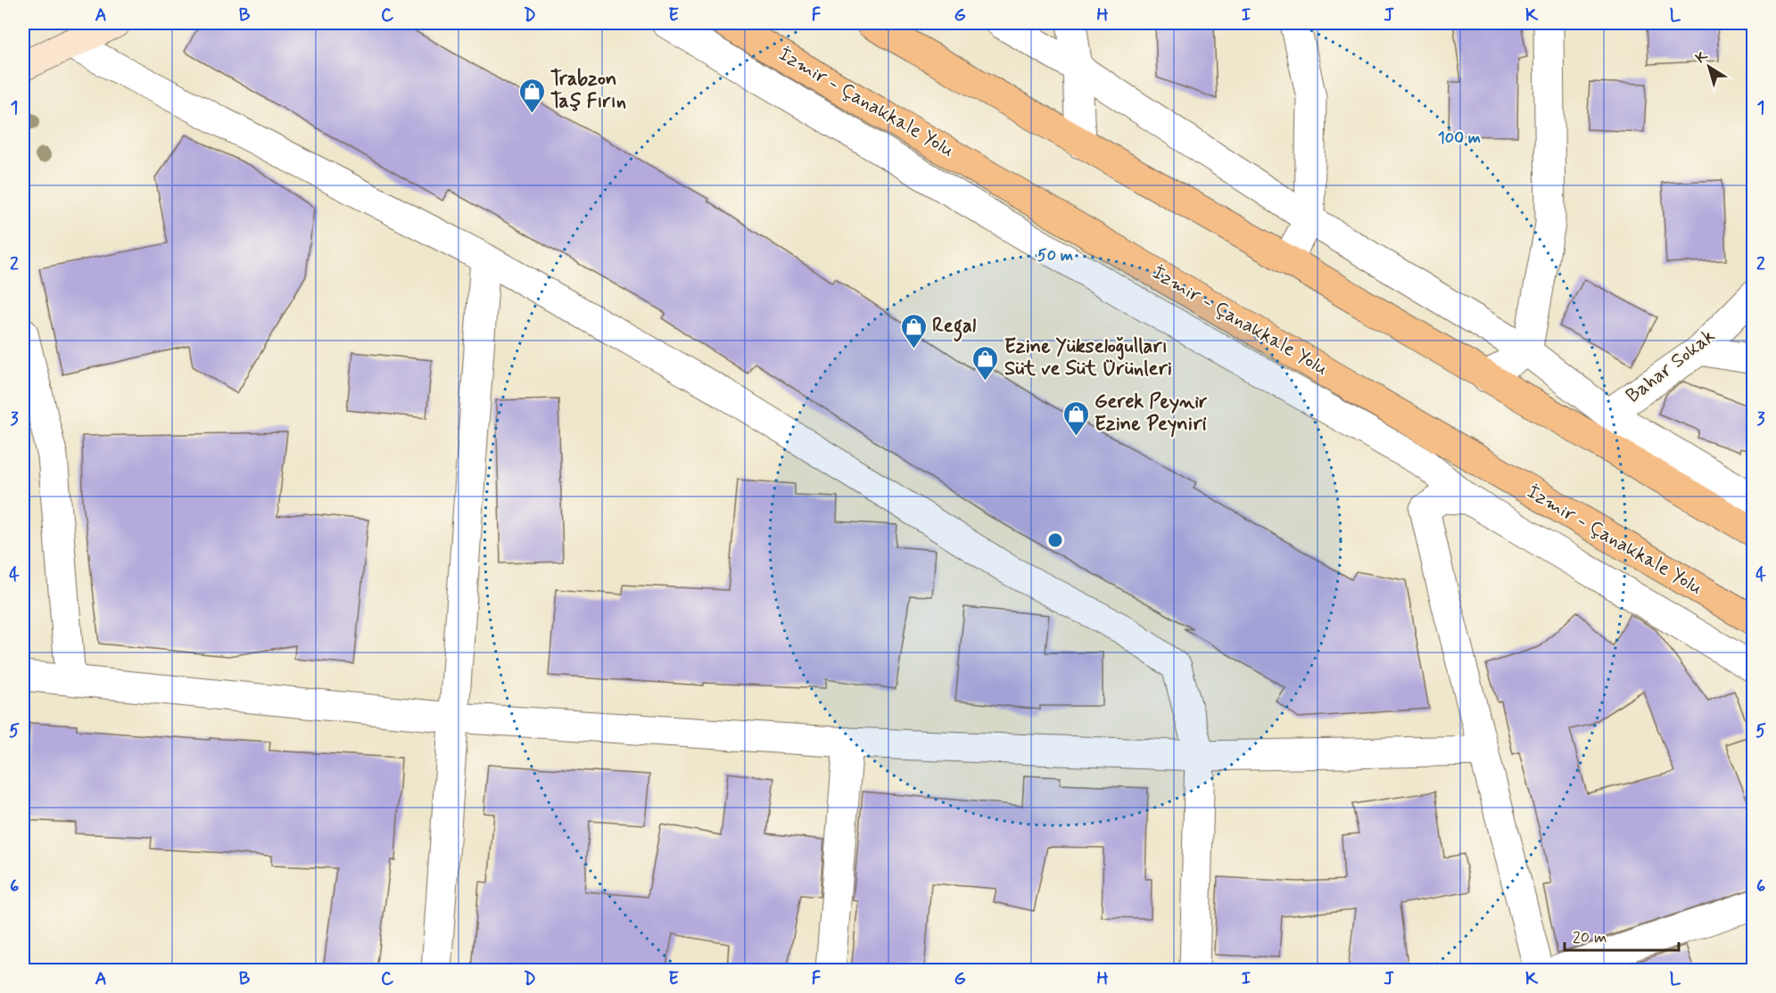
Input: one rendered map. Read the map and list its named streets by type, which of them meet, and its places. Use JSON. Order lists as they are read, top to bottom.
{
  "streets": {
    "highway": ["İzmir - Çanakkale Yolu"],
    "street": ["Bahar Sokak"]
  },
  "places": {
    "shop": [
      "Trabzon Taş Fırın",
      "Regal",
      "Ezine Yükseloğulları Süt ve Süt Ürünleri",
      "Gerek Peynir Ezine Peyniri"
    ]
  },
  "scale_bar": "20 m",
  "north": "top left",
  "grid": {
    "columns": [
      "A",
      "B",
      "C",
      "D",
      "E",
      "F",
      "G",
      "H",
      "I",
      "J",
      "K",
      "L"
    ],
    "rows": [
      "1",
      "2",
      "3",
      "4",
      "5",
      "6"
    ]
  },
  "rings": ["100 m", "50 m"]
}
